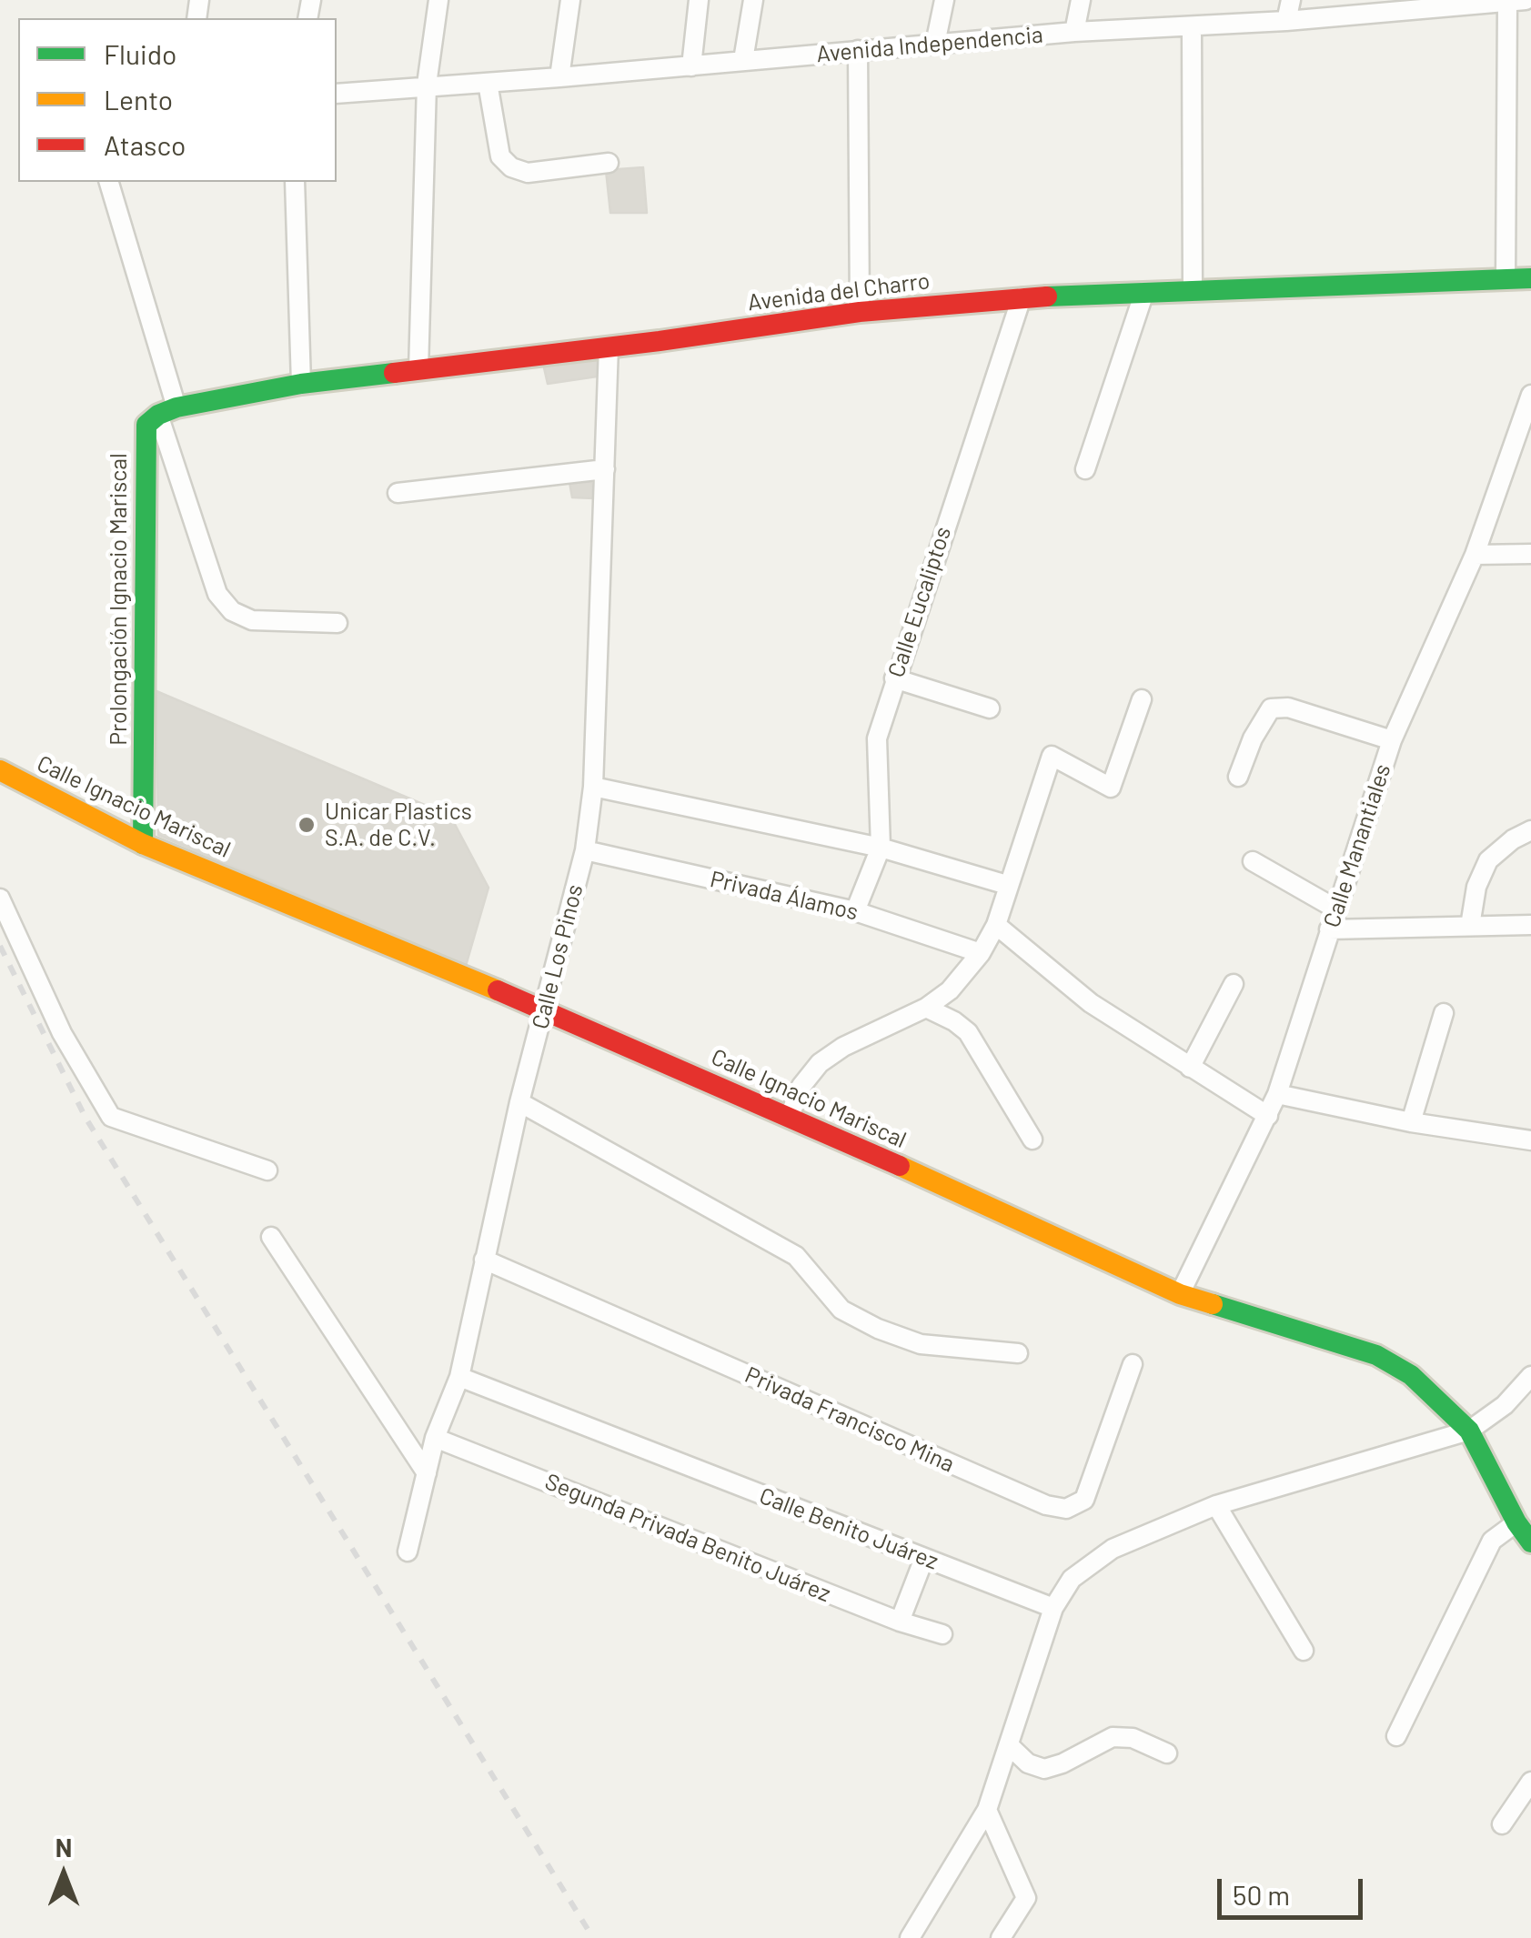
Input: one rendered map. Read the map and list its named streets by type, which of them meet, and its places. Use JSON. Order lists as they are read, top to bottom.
{
  "streets": {
    "street": [
      "Avenida Independencia",
      "Avenida del Charro",
      "Prolongación Ignacio Mariscal",
      "Calle Eucaliptos",
      "Calle Ignacio Mariscal",
      "Calle Manantiales",
      "Privada Álamos",
      "Calle Los Pinos",
      "Privada Francisco Mina",
      "Calle Benito Juárez",
      "Segunda Privada Benito Juárez"
    ]
  },
  "crossings": [
    ["Avenida del Charro", "Prolongación Ignacio Mariscal"],
    ["Avenida del Charro", "Calle Eucaliptos"],
    ["Avenida del Charro", "Calle Los Pinos"],
    ["Prolongación Ignacio Mariscal", "Calle Ignacio Mariscal"],
    ["Calle Eucaliptos", "Privada Álamos"],
    ["Calle Ignacio Mariscal", "Calle Manantiales"],
    ["Calle Ignacio Mariscal", "Calle Los Pinos"],
    ["Privada Álamos", "Calle Los Pinos"],
    ["Calle Los Pinos", "Privada Francisco Mina"],
    ["Calle Los Pinos", "Calle Benito Juárez"],
    ["Calle Los Pinos", "Segunda Privada Benito Juárez"]
  ],
  "places": ["Unicar Plastics S.A. de C.V."],
  "legend": ["Fluido", "Lento", "Atasco"],
  "scale_bar": "50 m",
  "north": "top"
}
